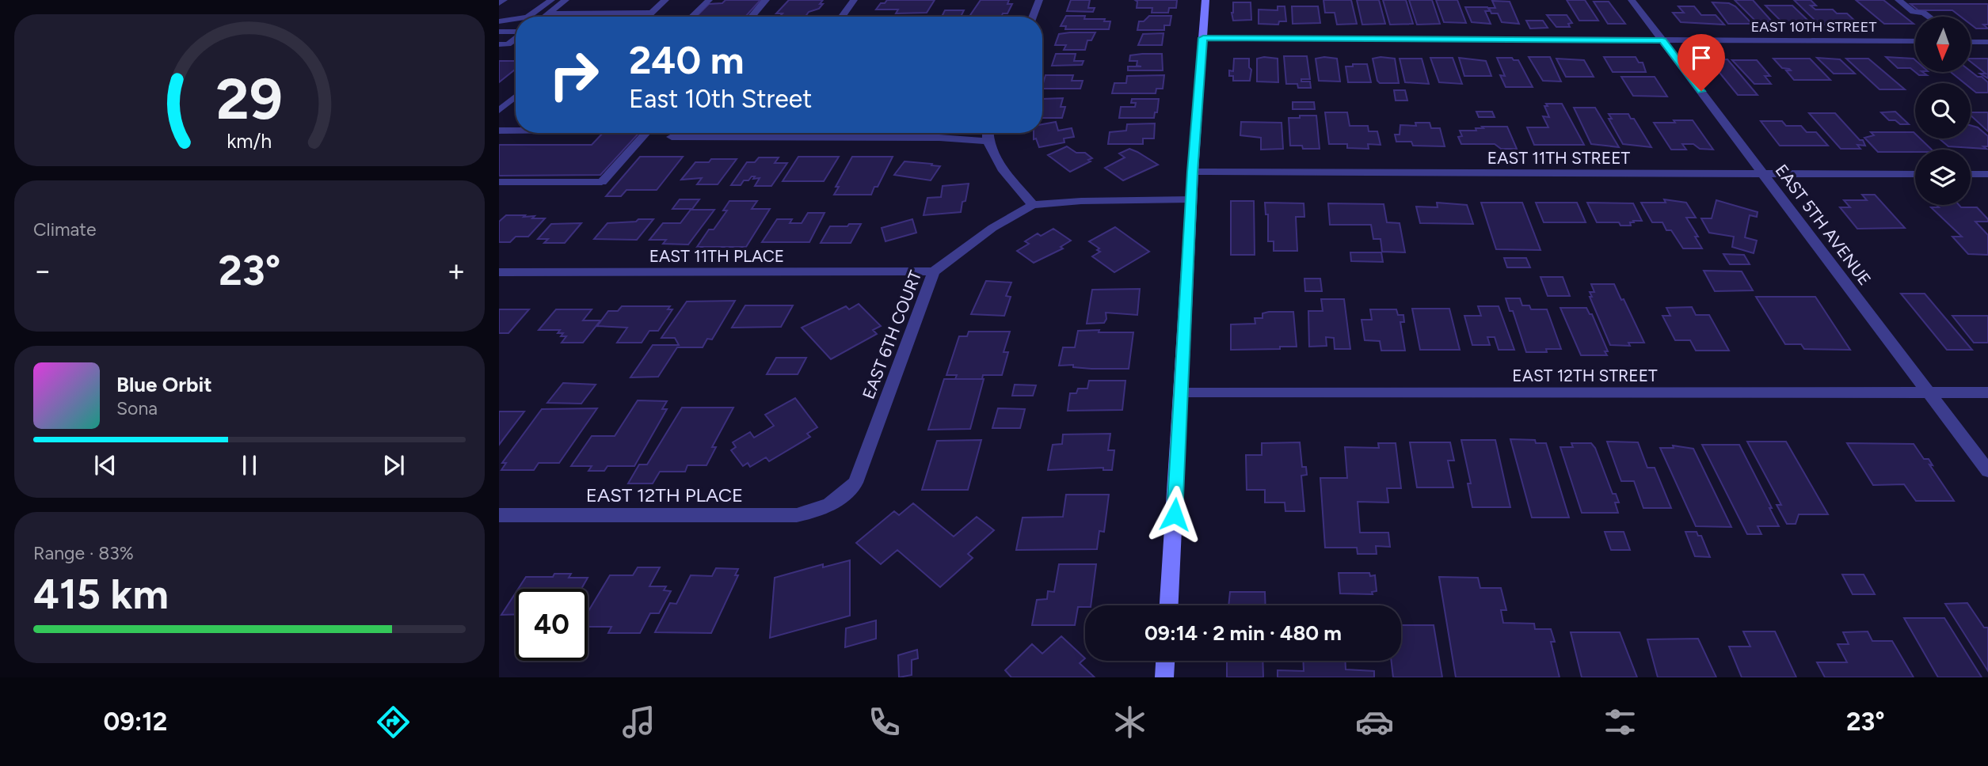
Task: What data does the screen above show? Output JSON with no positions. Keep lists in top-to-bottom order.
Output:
{
  "streets": {
    "street": [
      "EAST 10TH STREET",
      "EAST 11TH STREET",
      "EAST 5TH AVENUE",
      "EAST 11TH PLACE",
      "EAST 6TH COURT",
      "EAST 12TH STREET",
      "EAST 12TH PLACE"
    ]
  },
  "crossings": [
    ["EAST 10TH STREET", "EAST 5TH AVENUE"],
    ["EAST 11TH STREET", "EAST 5TH AVENUE"],
    ["EAST 5TH AVENUE", "EAST 12TH STREET"],
    ["EAST 11TH PLACE", "EAST 6TH COURT"],
    ["EAST 6TH COURT", "EAST 12TH PLACE"]
  ],
  "north": "bottom",
  "page": {
    "turn": ["240 m", "East 10th Street"],
    "tile": [
      "Climate",
      ["Range · 83%", "415 km"]
    ],
    "heat": ["−", "23°", "+"],
    "song": ["Blue Orbit", "Sona"],
    "limit": "40",
    "trip": "09:14 · 2 min · 480 m",
    "tabs": ["09:12", "23°"],
    "gauge": ["29", "km/h"]
  }
}
